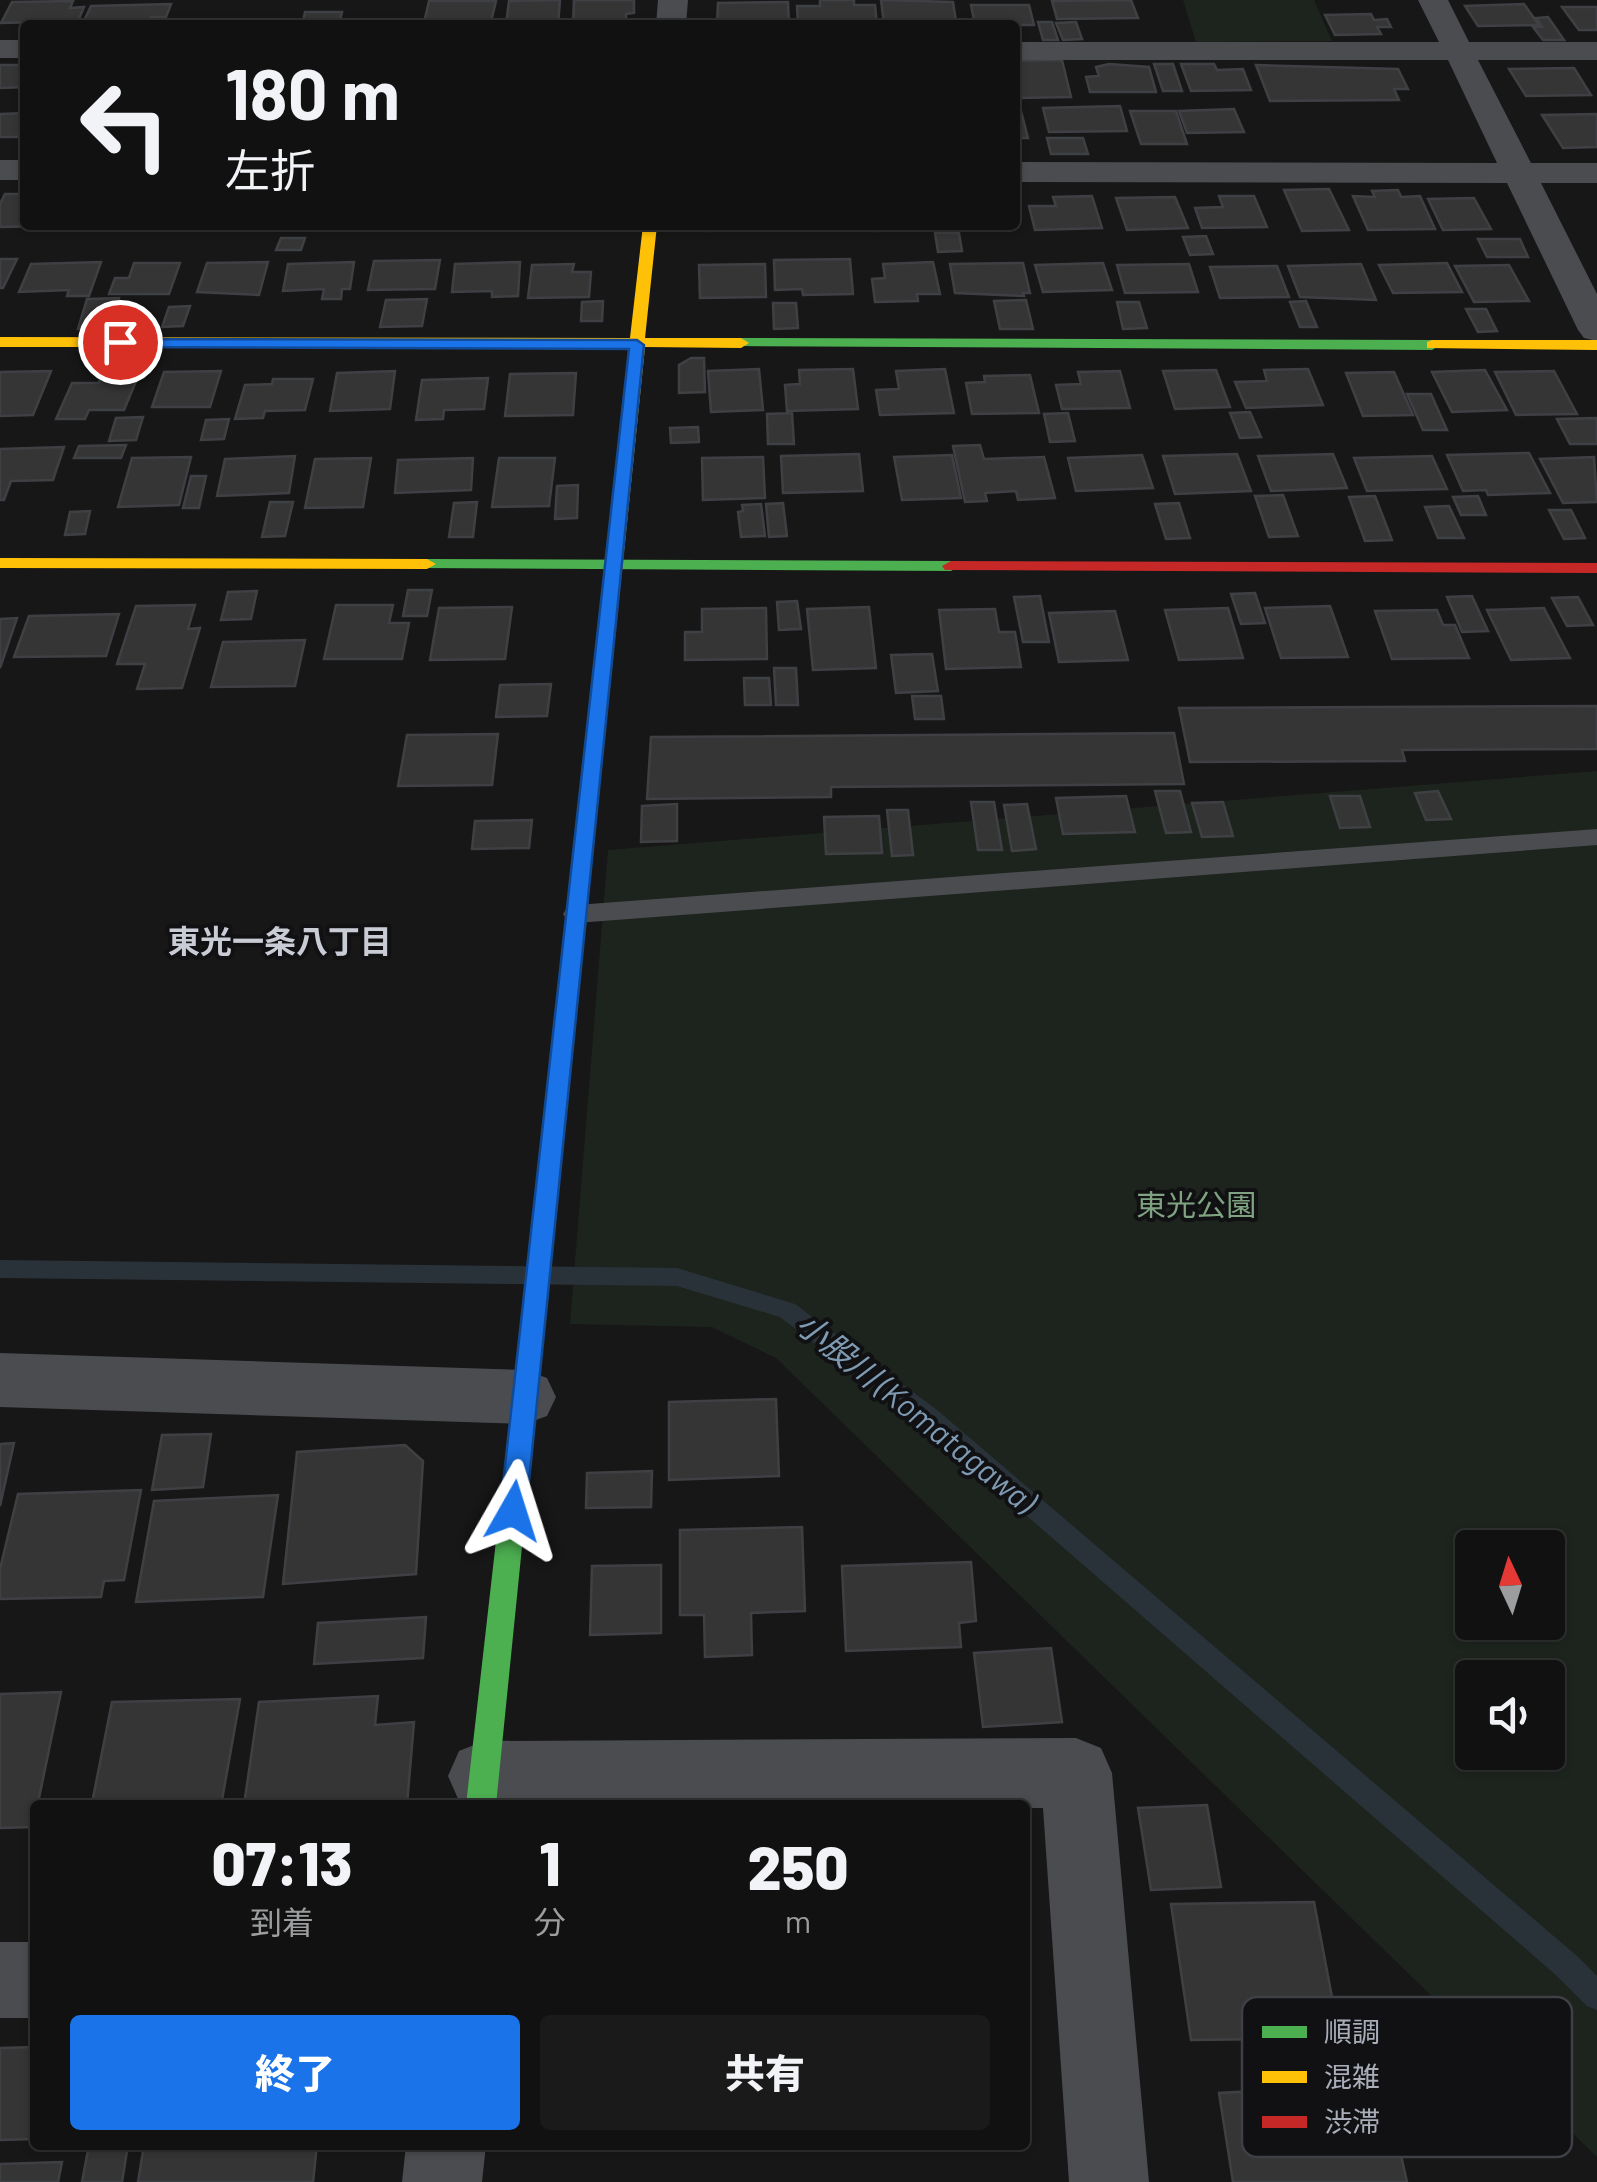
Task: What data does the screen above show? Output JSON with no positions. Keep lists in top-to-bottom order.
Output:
{
  "districts": ["東光一条八丁目"],
  "water": ["小股川 (Komatagawa)"],
  "parks": ["東光公園"],
  "legend": ["順調", "混雑", "渋滞"],
  "north": "top",
  "page": {
    "turn": ["180 m", "左折"],
    "eta": [
      "07:13",
      "到着",
      "1",
      "分",
      "250",
      "m"
    ],
    "buttons": ["終了", "共有"]
  }
}
